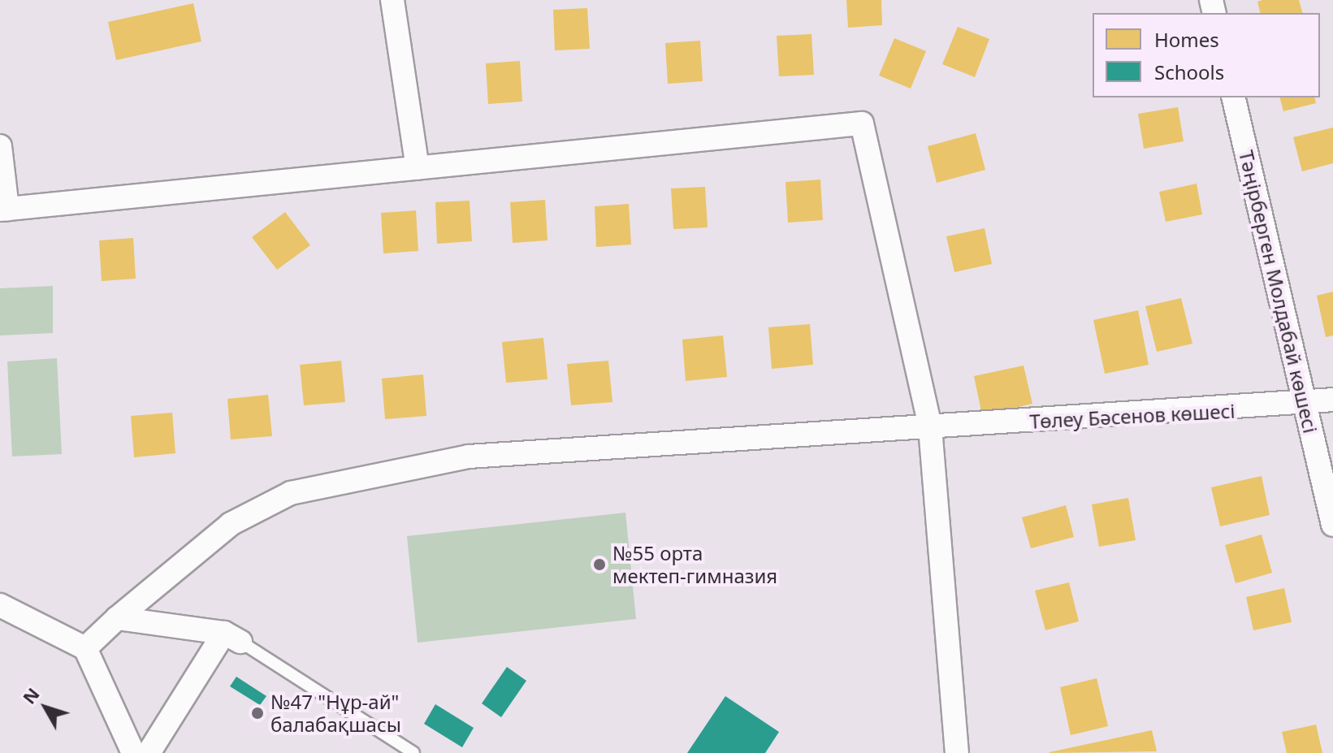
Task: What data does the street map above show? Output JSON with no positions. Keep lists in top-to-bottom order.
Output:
{
  "streets": {
    "street": ["Тәңірберген Молдабай көшесі", "Төлеу Бәсенов көшесі"]
  },
  "crossings": [
    ["Тәңірберген Молдабай көшесі", "Төлеу Бәсенов көшесі"]
  ],
  "places": ["№55 орта мектеп-гимназия", "№47 \"Нұр-ай\" балабақшасы"],
  "legend": ["Homes", "Schools"],
  "north": "top left"
}
